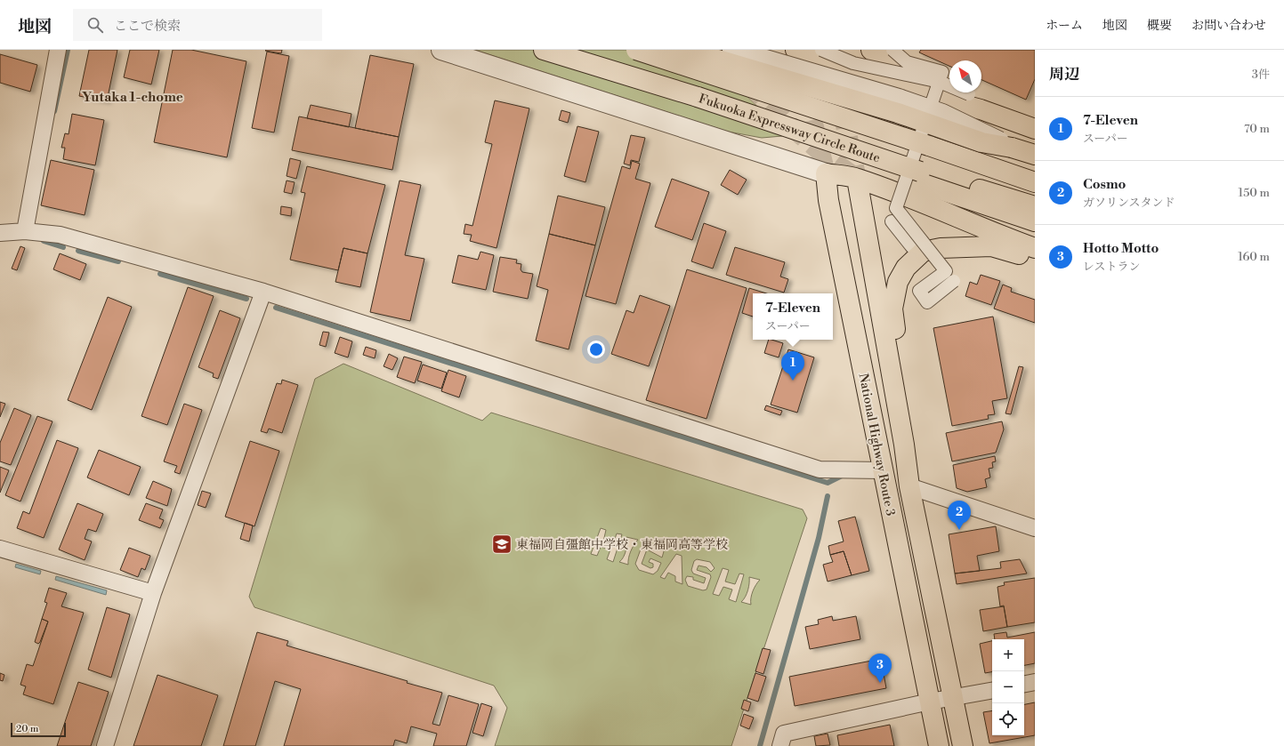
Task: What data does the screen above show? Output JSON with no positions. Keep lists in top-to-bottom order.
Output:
{
  "streets": {
    "highway": ["Fukuoka Expressway Circle Route", "National Highway Route 3"]
  },
  "districts": ["Yutaka 1-chome"],
  "places": {
    "school or university": ["東福岡自彊館中学校・東福岡高等学校"]
  },
  "scale_bar": "20 m",
  "north": "top left",
  "page": {
    "header": "地図",
    "search": "ここで検索",
    "nav": [
      "ホーム",
      "地図",
      "概要",
      "お問い合わせ"
    ],
    "heading": ["周辺", "3件"],
    "list": [
      {
        "mark": "1",
        "name": "7-Eleven",
        "note": "スーパー",
        "value": "70 m"
      },
      {
        "mark": "2",
        "name": "Cosmo",
        "note": "ガソリンスタンド",
        "value": "150 m"
      },
      {
        "mark": "3",
        "name": "Hotto Motto",
        "note": "レストラン",
        "value": "160 m"
      }
    ],
    "popup": ["7-Eleven", "スーパー"],
    "pins": ["1", "2", "3"],
    "map_buttons": ["+", "−"],
    "scale": "20 m"
  }
}
